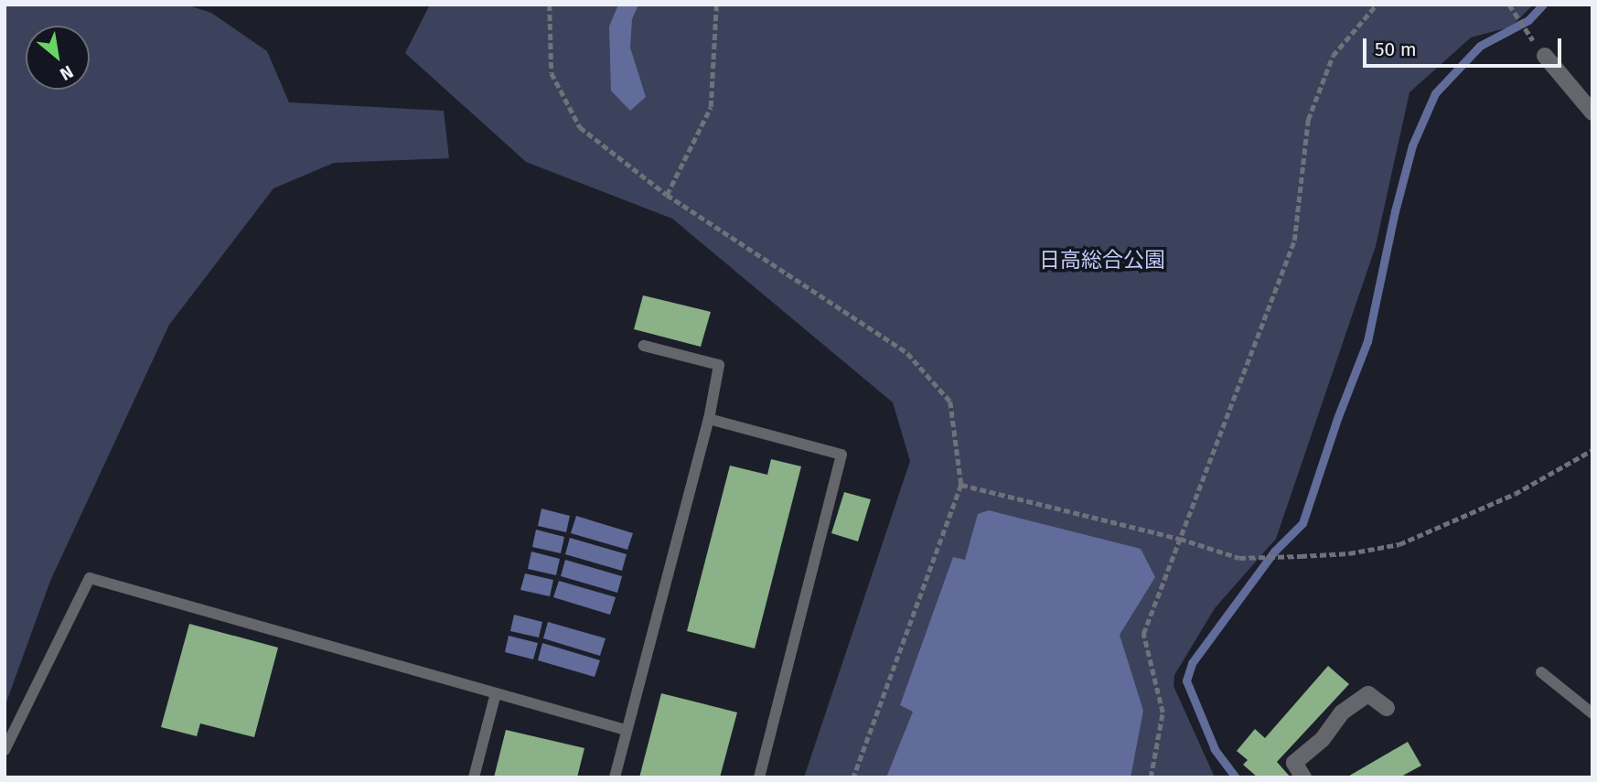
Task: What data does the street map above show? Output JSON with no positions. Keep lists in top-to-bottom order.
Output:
{
  "parks": ["日高総合公園"],
  "scale_bar": "50 m",
  "north": "bottom right"
}
